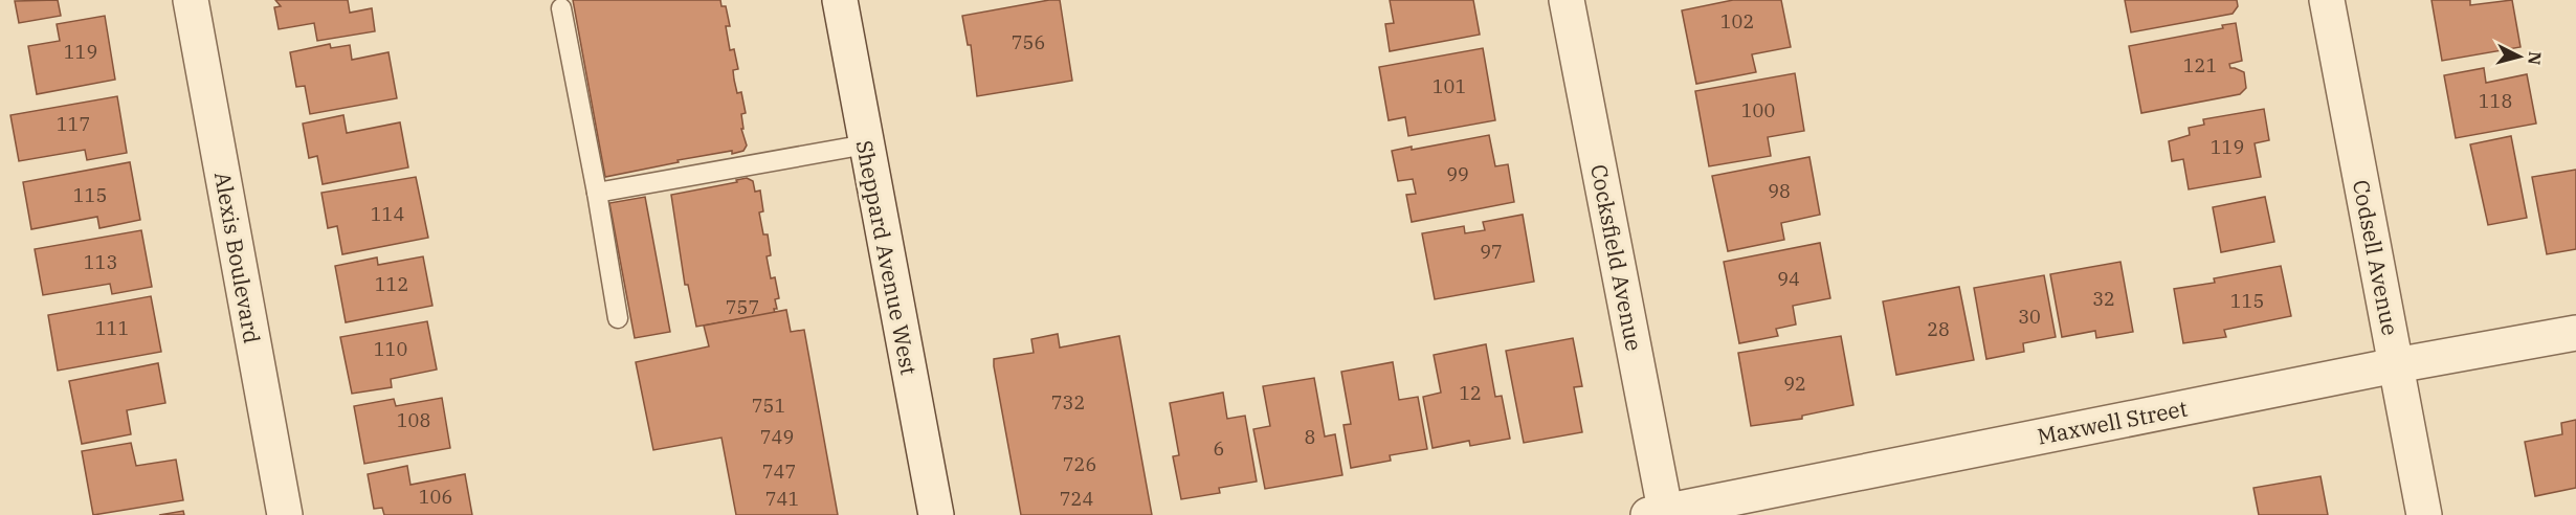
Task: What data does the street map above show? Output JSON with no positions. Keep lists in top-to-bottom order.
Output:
{
  "streets": {
    "street": [
      "Alexis Boulevard",
      "Sheppard Avenue West",
      "Cocksfield Avenue",
      "Codsell Avenue",
      "Maxwell Street"
    ]
  },
  "crossings": [
    ["Cocksfield Avenue", "Maxwell Street"],
    ["Codsell Avenue", "Maxwell Street"]
  ],
  "house_numbers": [
    "102",
    "756",
    "119",
    "121",
    "101",
    "118",
    "100",
    "117",
    "119",
    "99",
    "98",
    "115",
    "114",
    "97",
    "113",
    "94",
    "112",
    "32",
    "115",
    "757",
    "30",
    "111",
    "28",
    "110",
    "92",
    "12",
    "732",
    "751",
    "108",
    "749",
    "8",
    "6",
    "726",
    "747",
    "106",
    "741",
    "724"
  ],
  "north": "right"
}
